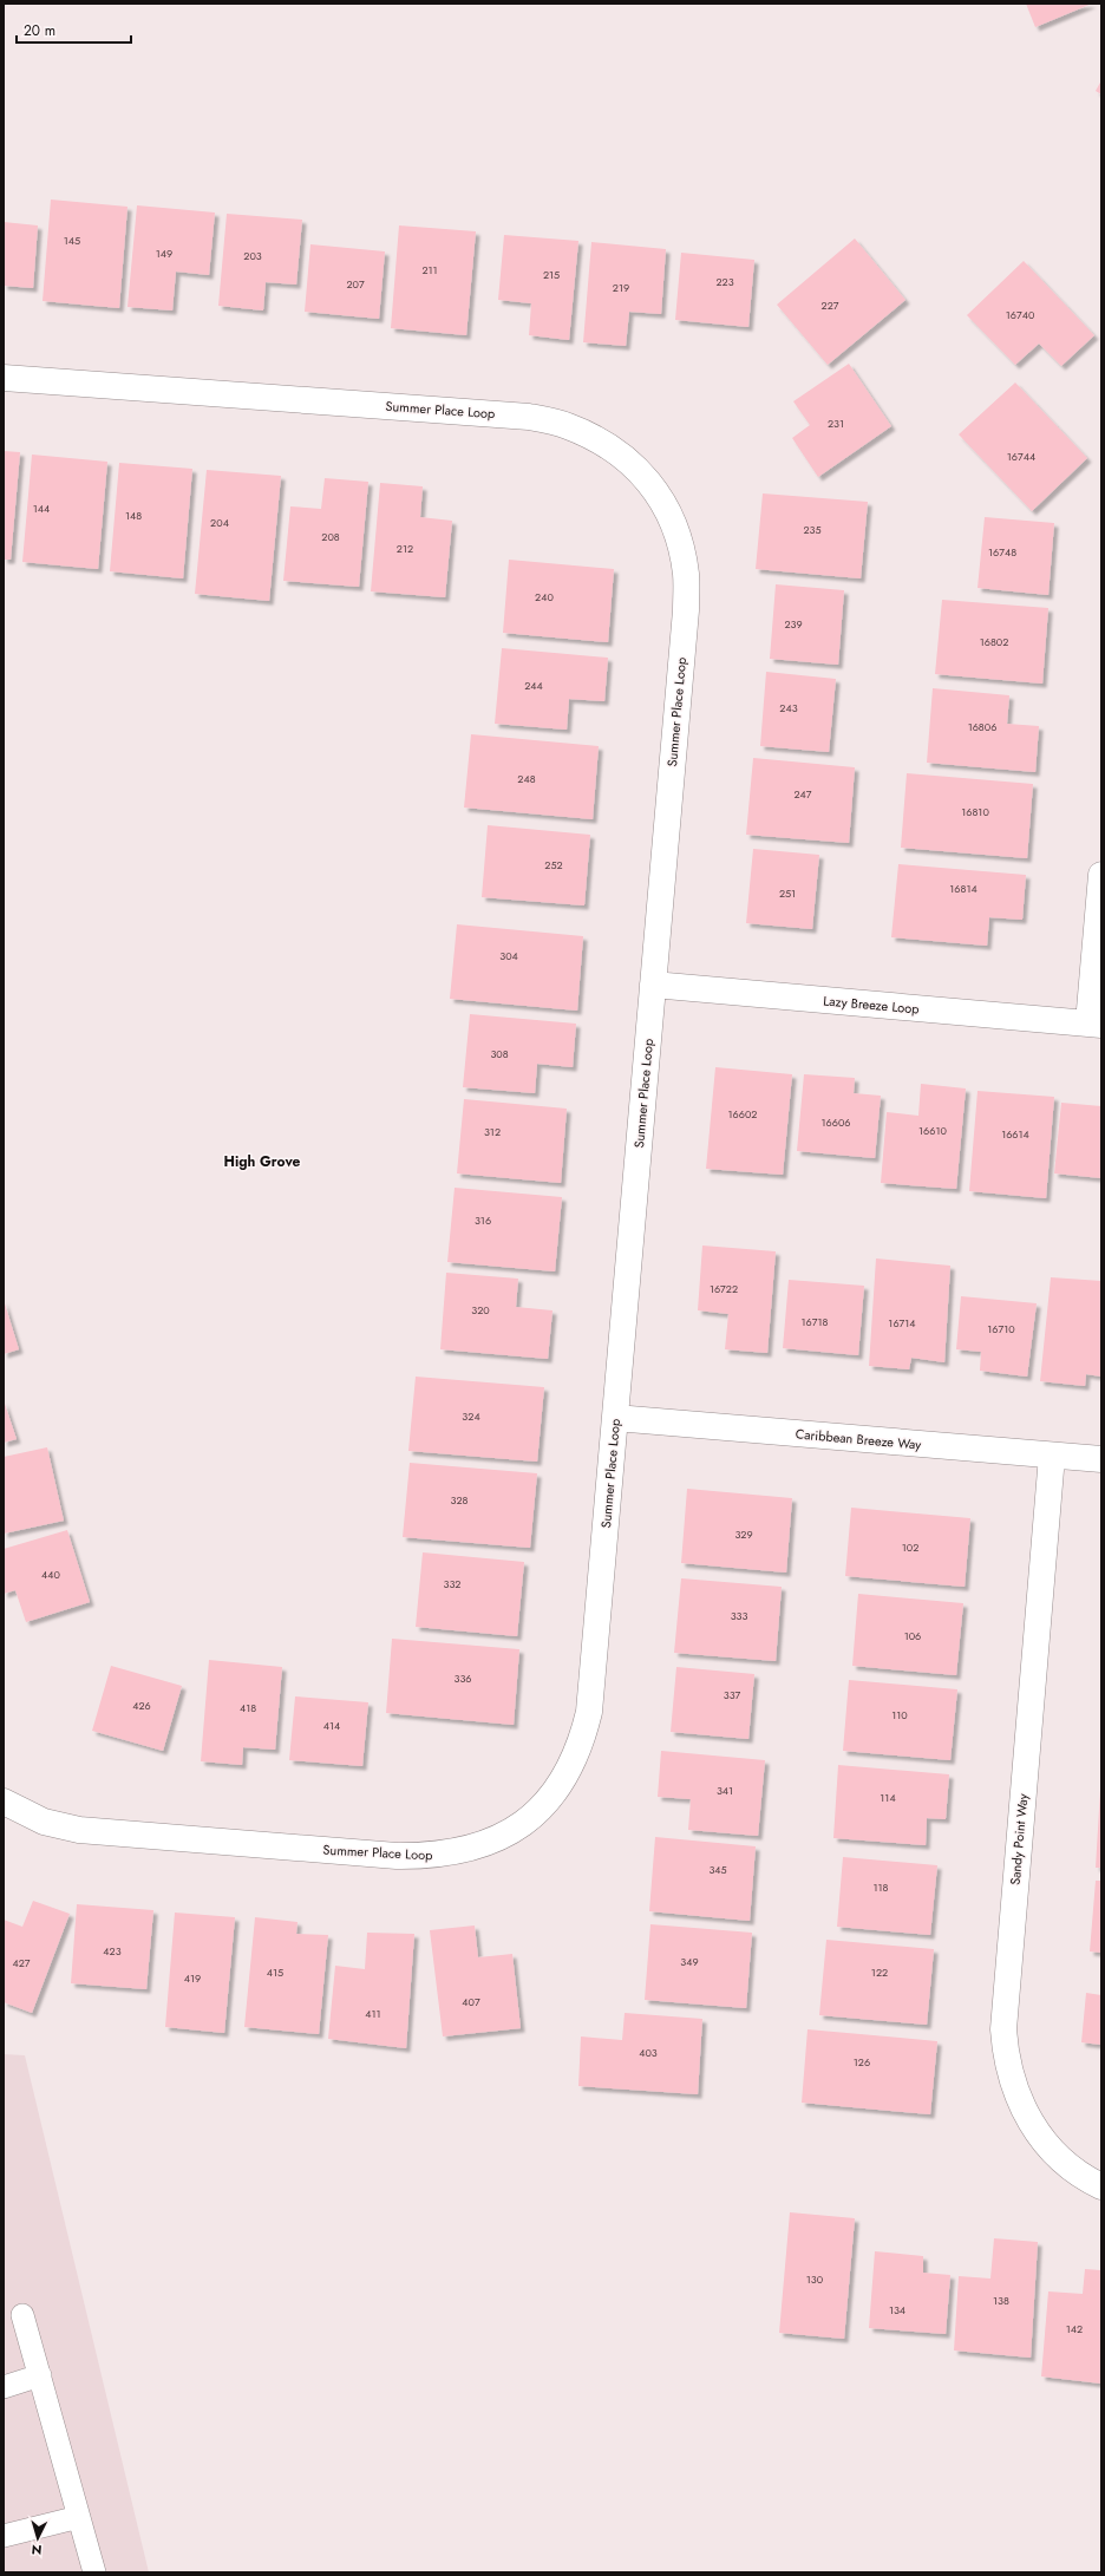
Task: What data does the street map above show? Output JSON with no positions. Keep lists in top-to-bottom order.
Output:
{
  "streets": {
    "street": [
      "Summer Place Loop",
      "Lazy Breeze Loop",
      "Caribbean Breeze Way",
      "Sandy Point Way"
    ]
  },
  "crossings": [
    ["Summer Place Loop", "Lazy Breeze Loop"],
    ["Summer Place Loop", "Caribbean Breeze Way"],
    ["Caribbean Breeze Way", "Sandy Point Way"]
  ],
  "districts": ["High Grove"],
  "house_numbers": [
    "145",
    "149",
    "203",
    "211",
    "215",
    "223",
    "207",
    "219",
    "227",
    "16740",
    "231",
    "16744",
    "144",
    "148",
    "204",
    "235",
    "208",
    "212",
    "16748",
    "240",
    "239",
    "16802",
    "244",
    "243",
    "16806",
    "248",
    "247",
    "16810",
    "252",
    "16814",
    "251",
    "304",
    "308",
    "16602",
    "16606",
    "16610",
    "312",
    "16614",
    "316",
    "16722",
    "320",
    "16718",
    "16714",
    "16710",
    "324",
    "328",
    "329",
    "102",
    "440",
    "332",
    "333",
    "106",
    "336",
    "337",
    "426",
    "418",
    "110",
    "414",
    "341",
    "114",
    "345",
    "118",
    "423",
    "349",
    "427",
    "415",
    "122",
    "419",
    "407",
    "411",
    "403",
    "126",
    "130",
    "138",
    "134",
    "142"
  ],
  "scale_bar": "20 m",
  "north": "bottom"
}
